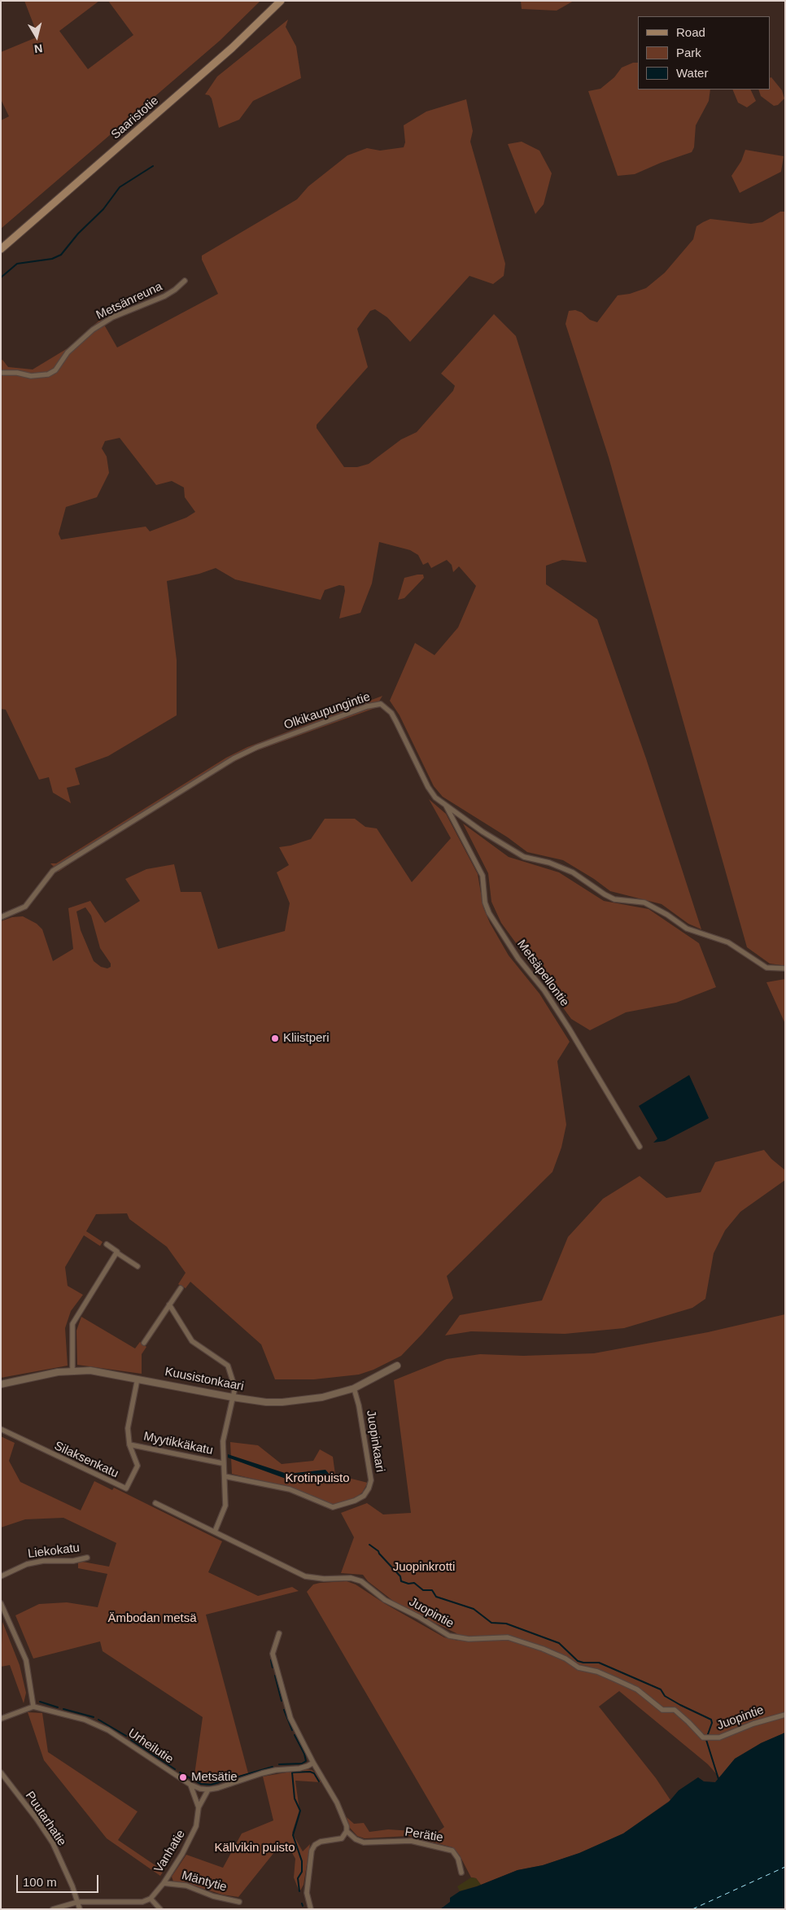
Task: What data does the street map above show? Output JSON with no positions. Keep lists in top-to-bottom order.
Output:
{
  "streets": {
    "main road": ["Saaristotie"],
    "street": [
      "Metsänreuna",
      "Olkikaupungintie",
      "Metsäpellontie",
      "Kuusistonkaari",
      "Juopinkaari",
      "Myytikkäkatu",
      "Silaksenkatu",
      "Liekokatu",
      "Juopintie",
      "Urheilutie",
      "Puutarhatie",
      "Perätie",
      "Vanhatie",
      "Mäntytie"
    ]
  },
  "crossings": [
    ["Olkikaupungintie", "Metsäpellontie"],
    ["Kuusistonkaari", "Juopinkaari"],
    ["Kuusistonkaari", "Silaksenkatu"],
    ["Myytikkäkatu", "Silaksenkatu"],
    ["Vanhatie", "Mäntytie"]
  ],
  "parks": [
    "Krotinpuisto",
    "Juopinkrotti",
    "Ämbodan metsä",
    "Källvikin puisto"
  ],
  "places": ["Kliistperi", "Metsätie"],
  "legend": ["Road", "Park", "Water"],
  "scale_bar": "100 m",
  "north": "bottom"
}
